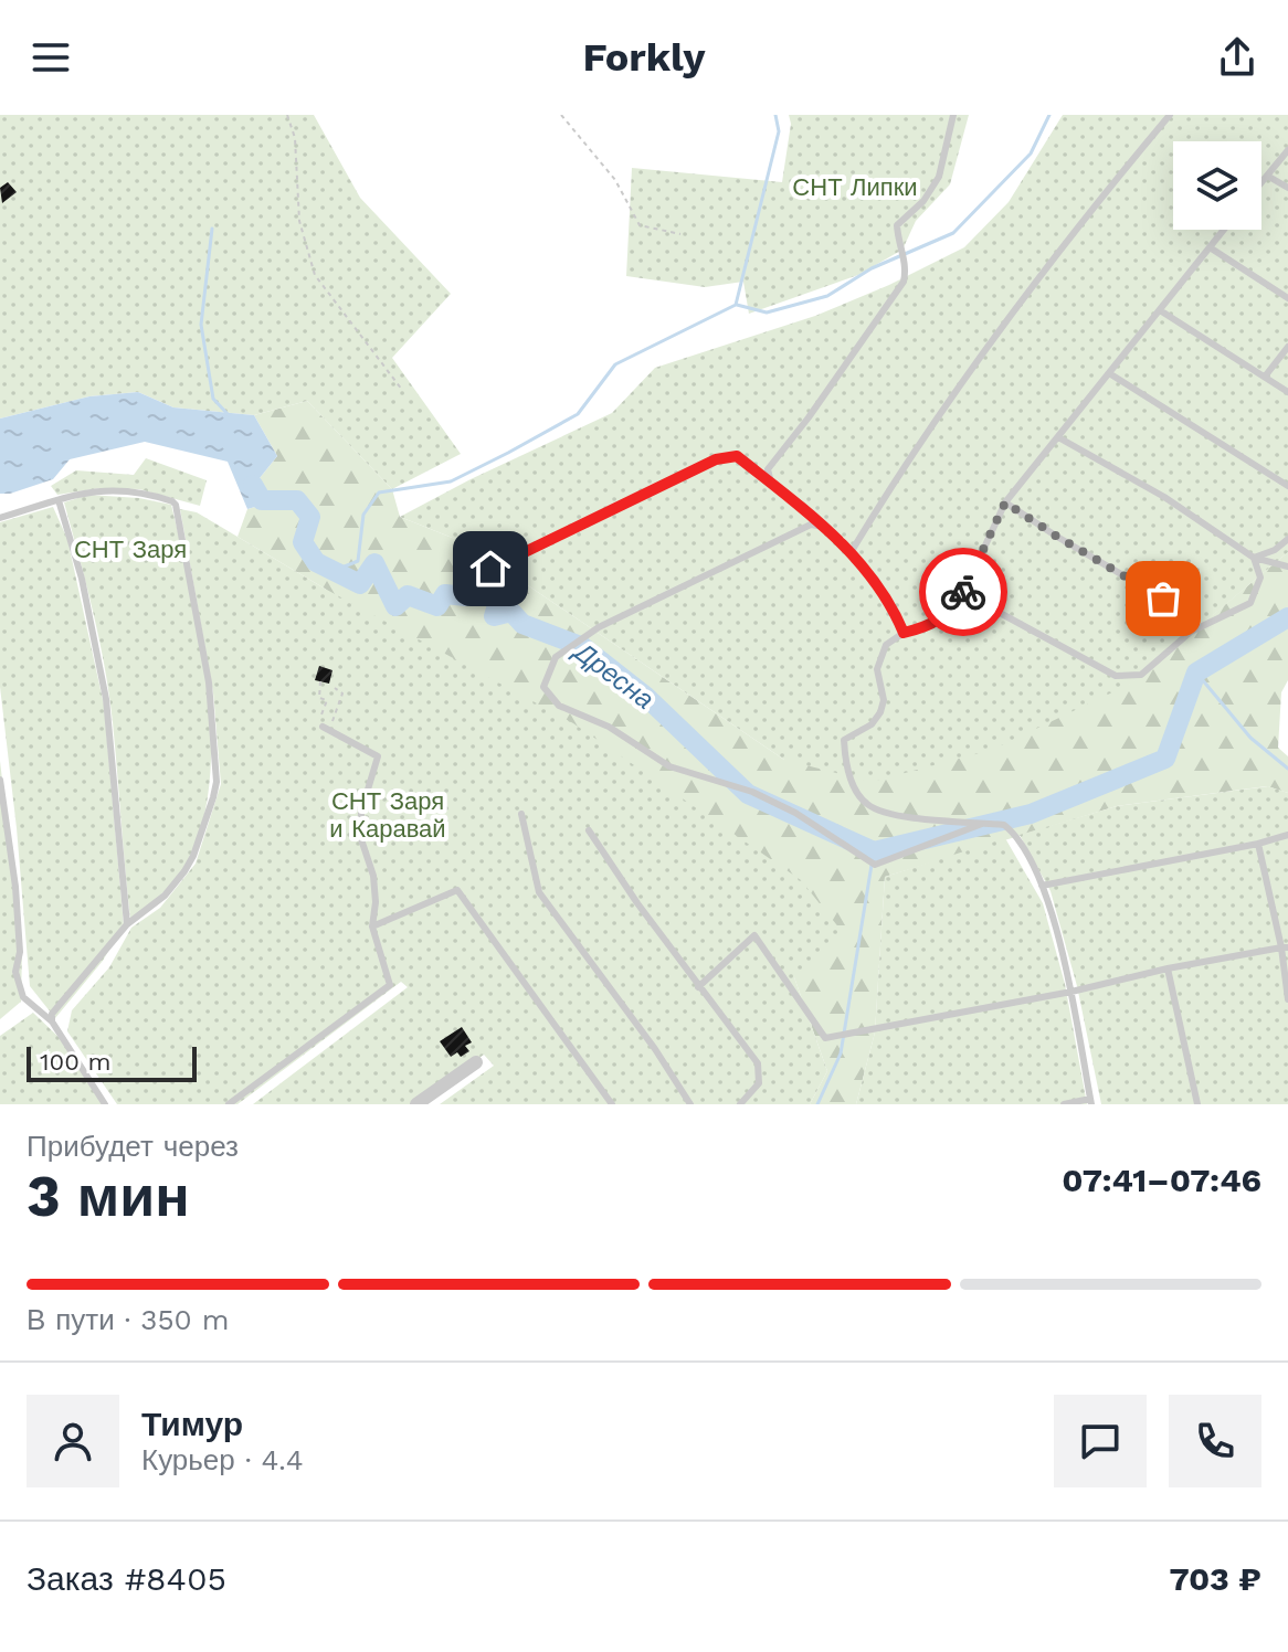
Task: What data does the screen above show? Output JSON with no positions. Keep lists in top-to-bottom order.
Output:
{
  "water": ["Дресна"],
  "parks": ["СНТ Липки", "СНТ Заря", "СНТ Заря и Каравай"],
  "scale_bar": "100 m",
  "page": {
    "header": "Forkly",
    "scale": "100 m",
    "heading": ["3 мин", "Прибудет через", "07:41–07:46"],
    "panel": [
      "Тимур",
      "Курьер · 4.4",
      "Заказ #8405",
      "703 ₽"
    ],
    "bar": "В пути · 350 m"
  }
}
